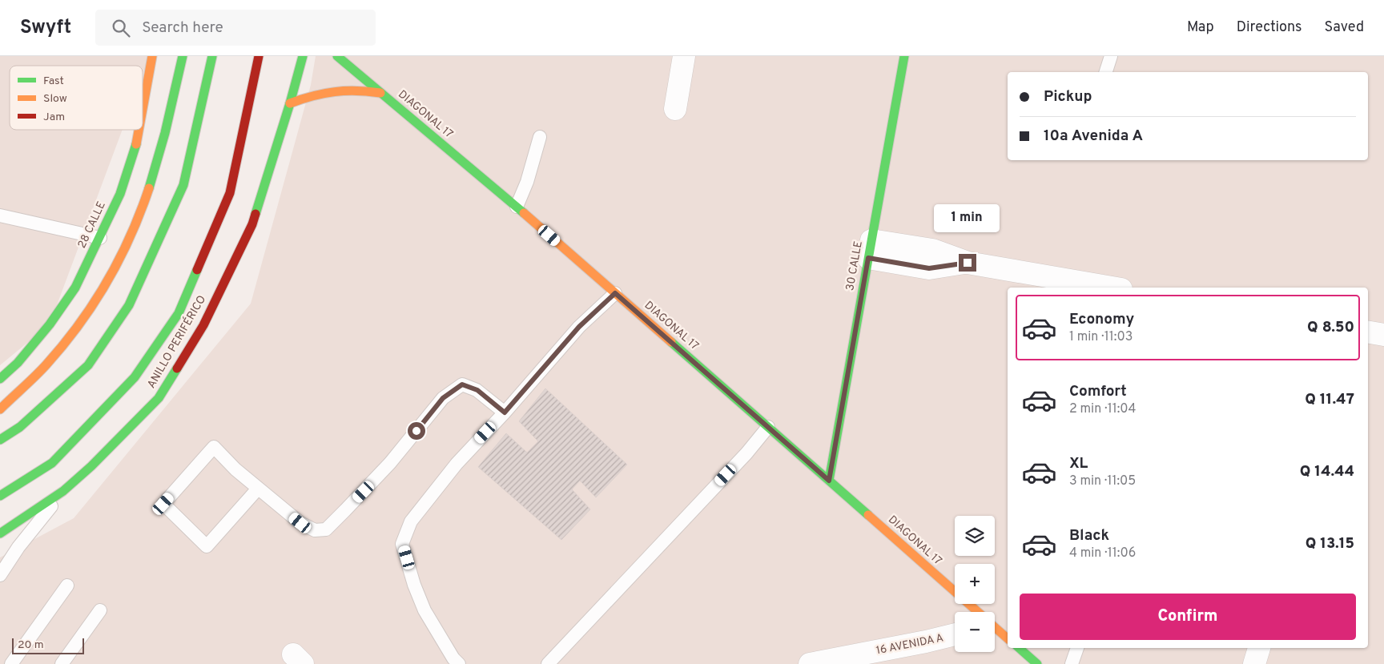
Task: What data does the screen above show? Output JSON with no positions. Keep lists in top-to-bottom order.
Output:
{
  "streets": {
    "main road": [
      "DIAGONAL 17",
      "28 CALLE",
      "30 CALLE",
      "ANILLO PERIFÉRICO"
    ],
    "street": ["16 AVENIDA A"]
  },
  "crossings": [
    ["DIAGONAL 17", "30 CALLE"]
  ],
  "legend": ["Fast", "Slow", "Jam"],
  "scale_bar": "20 m",
  "page": {
    "header": "Swyft",
    "search": "Search here",
    "nav": ["Map", "Directions", "Saved"],
    "banner": ["Pickup", "10a Avenida A"],
    "bubble": "1 min",
    "list": [
      {
        "name": "Economy",
        "note": "1 min · 11:03",
        "value": "Q 8.50"
      },
      {
        "name": "Comfort",
        "note": "2 min · 11:04",
        "value": "Q 11.47"
      },
      {
        "name": "XL",
        "note": "3 min · 11:05",
        "value": "Q 14.44"
      },
      {
        "name": "Black",
        "note": "4 min · 11:06",
        "value": "Q 13.15"
      }
    ],
    "map_buttons": ["+", "−"],
    "buttons": "Confirm",
    "scale": "20 m"
  }
}
